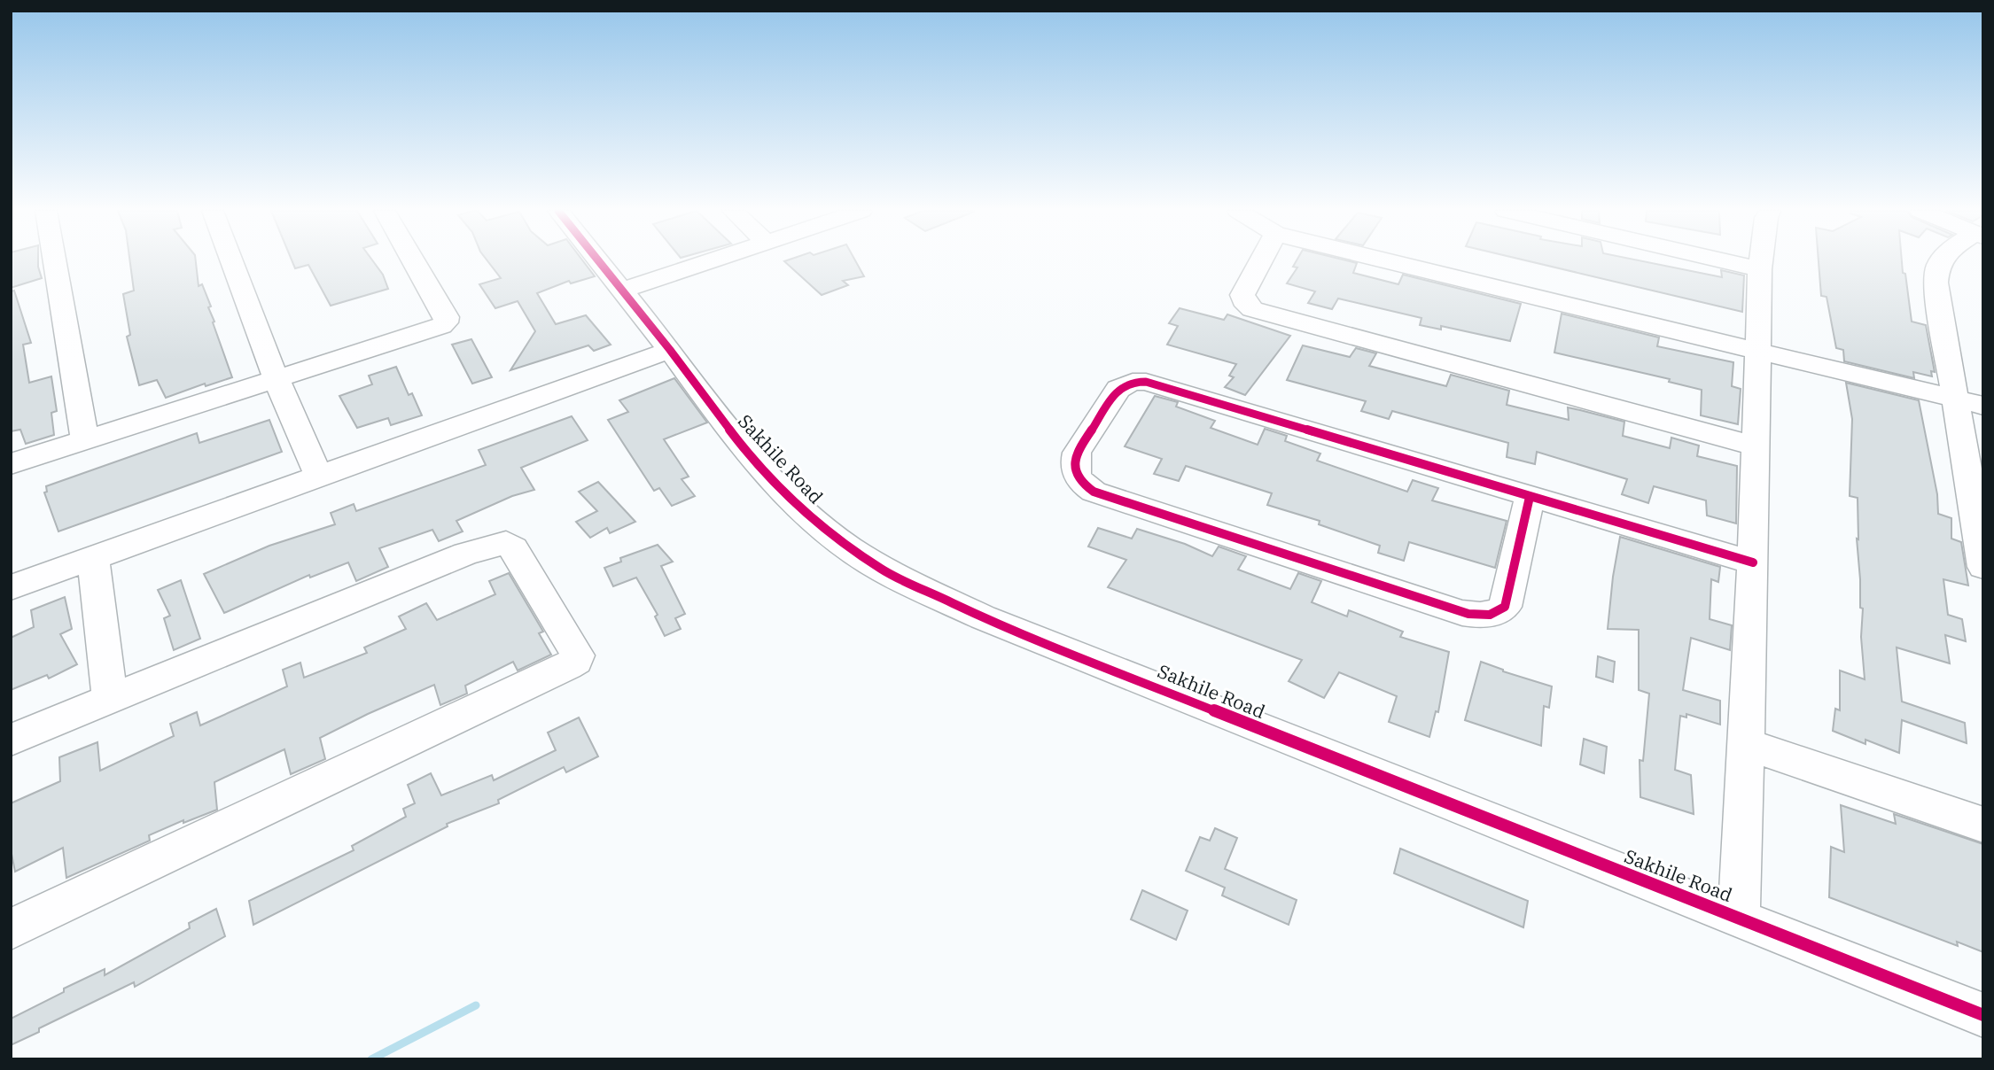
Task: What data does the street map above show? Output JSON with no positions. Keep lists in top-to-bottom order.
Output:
{
  "streets": {
    "street": ["Sakhile Road"]
  }
}
